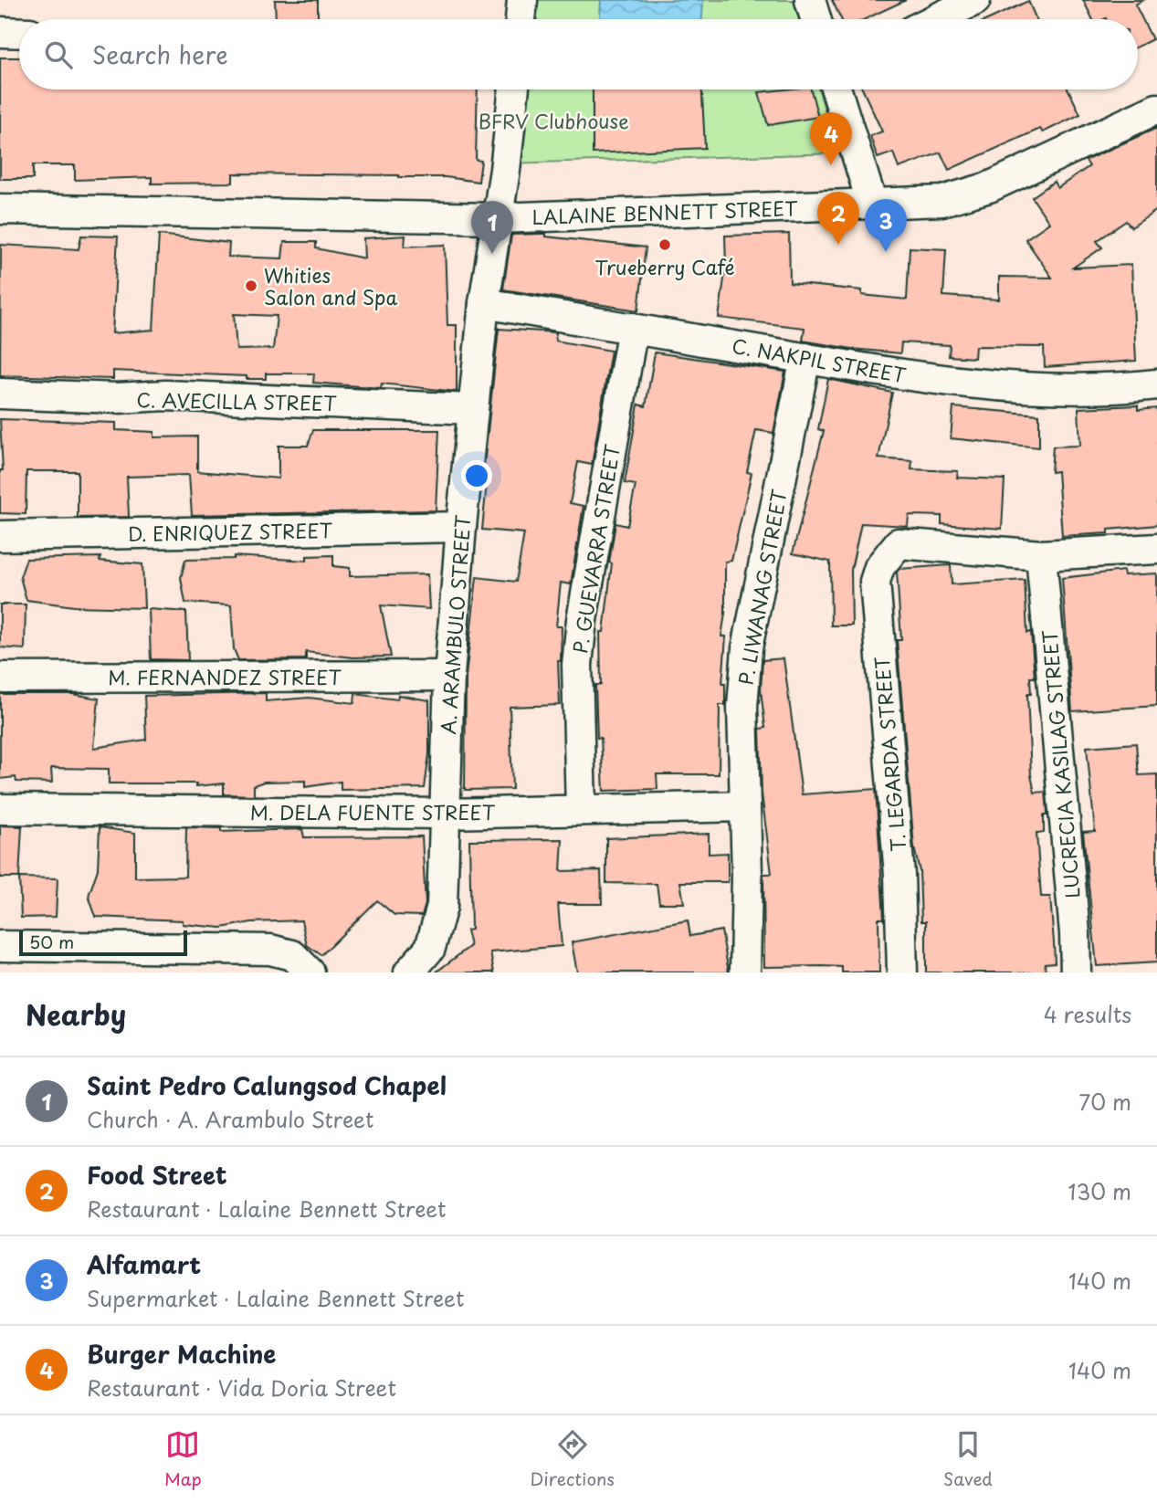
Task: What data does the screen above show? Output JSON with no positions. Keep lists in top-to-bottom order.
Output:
{
  "streets": {
    "street": [
      "LALAINE BENNETT STREET",
      "C. NAKPIL STREET",
      "C. AVECILLA STREET",
      "D. ENRIQUEZ STREET",
      "P. GUEVARRA STREET",
      "P. LIWANAG STREET",
      "A. ARAMBULO STREET",
      "M. FERNANDEZ STREET",
      "T. LEGARDA STREET",
      "LUCRECIA KASILAG STREET",
      "M. DELA FUENTE STREET"
    ]
  },
  "crossings": [
    ["LALAINE BENNETT STREET", "A. ARAMBULO STREET"],
    ["C. NAKPIL STREET", "P. GUEVARRA STREET"],
    ["C. NAKPIL STREET", "P. LIWANAG STREET"],
    ["C. NAKPIL STREET", "A. ARAMBULO STREET"],
    ["C. AVECILLA STREET", "A. ARAMBULO STREET"],
    ["D. ENRIQUEZ STREET", "A. ARAMBULO STREET"],
    ["P. GUEVARRA STREET", "M. DELA FUENTE STREET"],
    ["P. LIWANAG STREET", "M. DELA FUENTE STREET"],
    ["A. ARAMBULO STREET", "M. FERNANDEZ STREET"],
    ["A. ARAMBULO STREET", "M. DELA FUENTE STREET"],
    ["T. LEGARDA STREET", "LUCRECIA KASILAG STREET"]
  ],
  "parks": ["BFRV Clubhouse"],
  "places": ["Trueberry Café", "Whities Salon and Spa"],
  "scale_bar": "50 m",
  "page": {
    "search": "Search here",
    "pins": [
      "4",
      "2",
      "3",
      "1"
    ],
    "scale": "50 m",
    "heading": ["Nearby", "4 results"],
    "list": [
      {
        "mark": "1",
        "name": "Saint Pedro Calungsod Chapel",
        "note": "Church · A. Arambulo Street",
        "value": "70 m"
      },
      {
        "mark": "2",
        "name": "Food Street",
        "note": "Restaurant · Lalaine Bennett Street",
        "value": "130 m"
      },
      {
        "mark": "3",
        "name": "Alfamart",
        "note": "Supermarket · Lalaine Bennett Street",
        "value": "140 m"
      },
      {
        "mark": "4",
        "name": "Burger Machine",
        "note": "Restaurant · Vida Doria Street",
        "value": "140 m"
      }
    ],
    "nav": ["Map", "Directions", "Saved"]
  }
}
